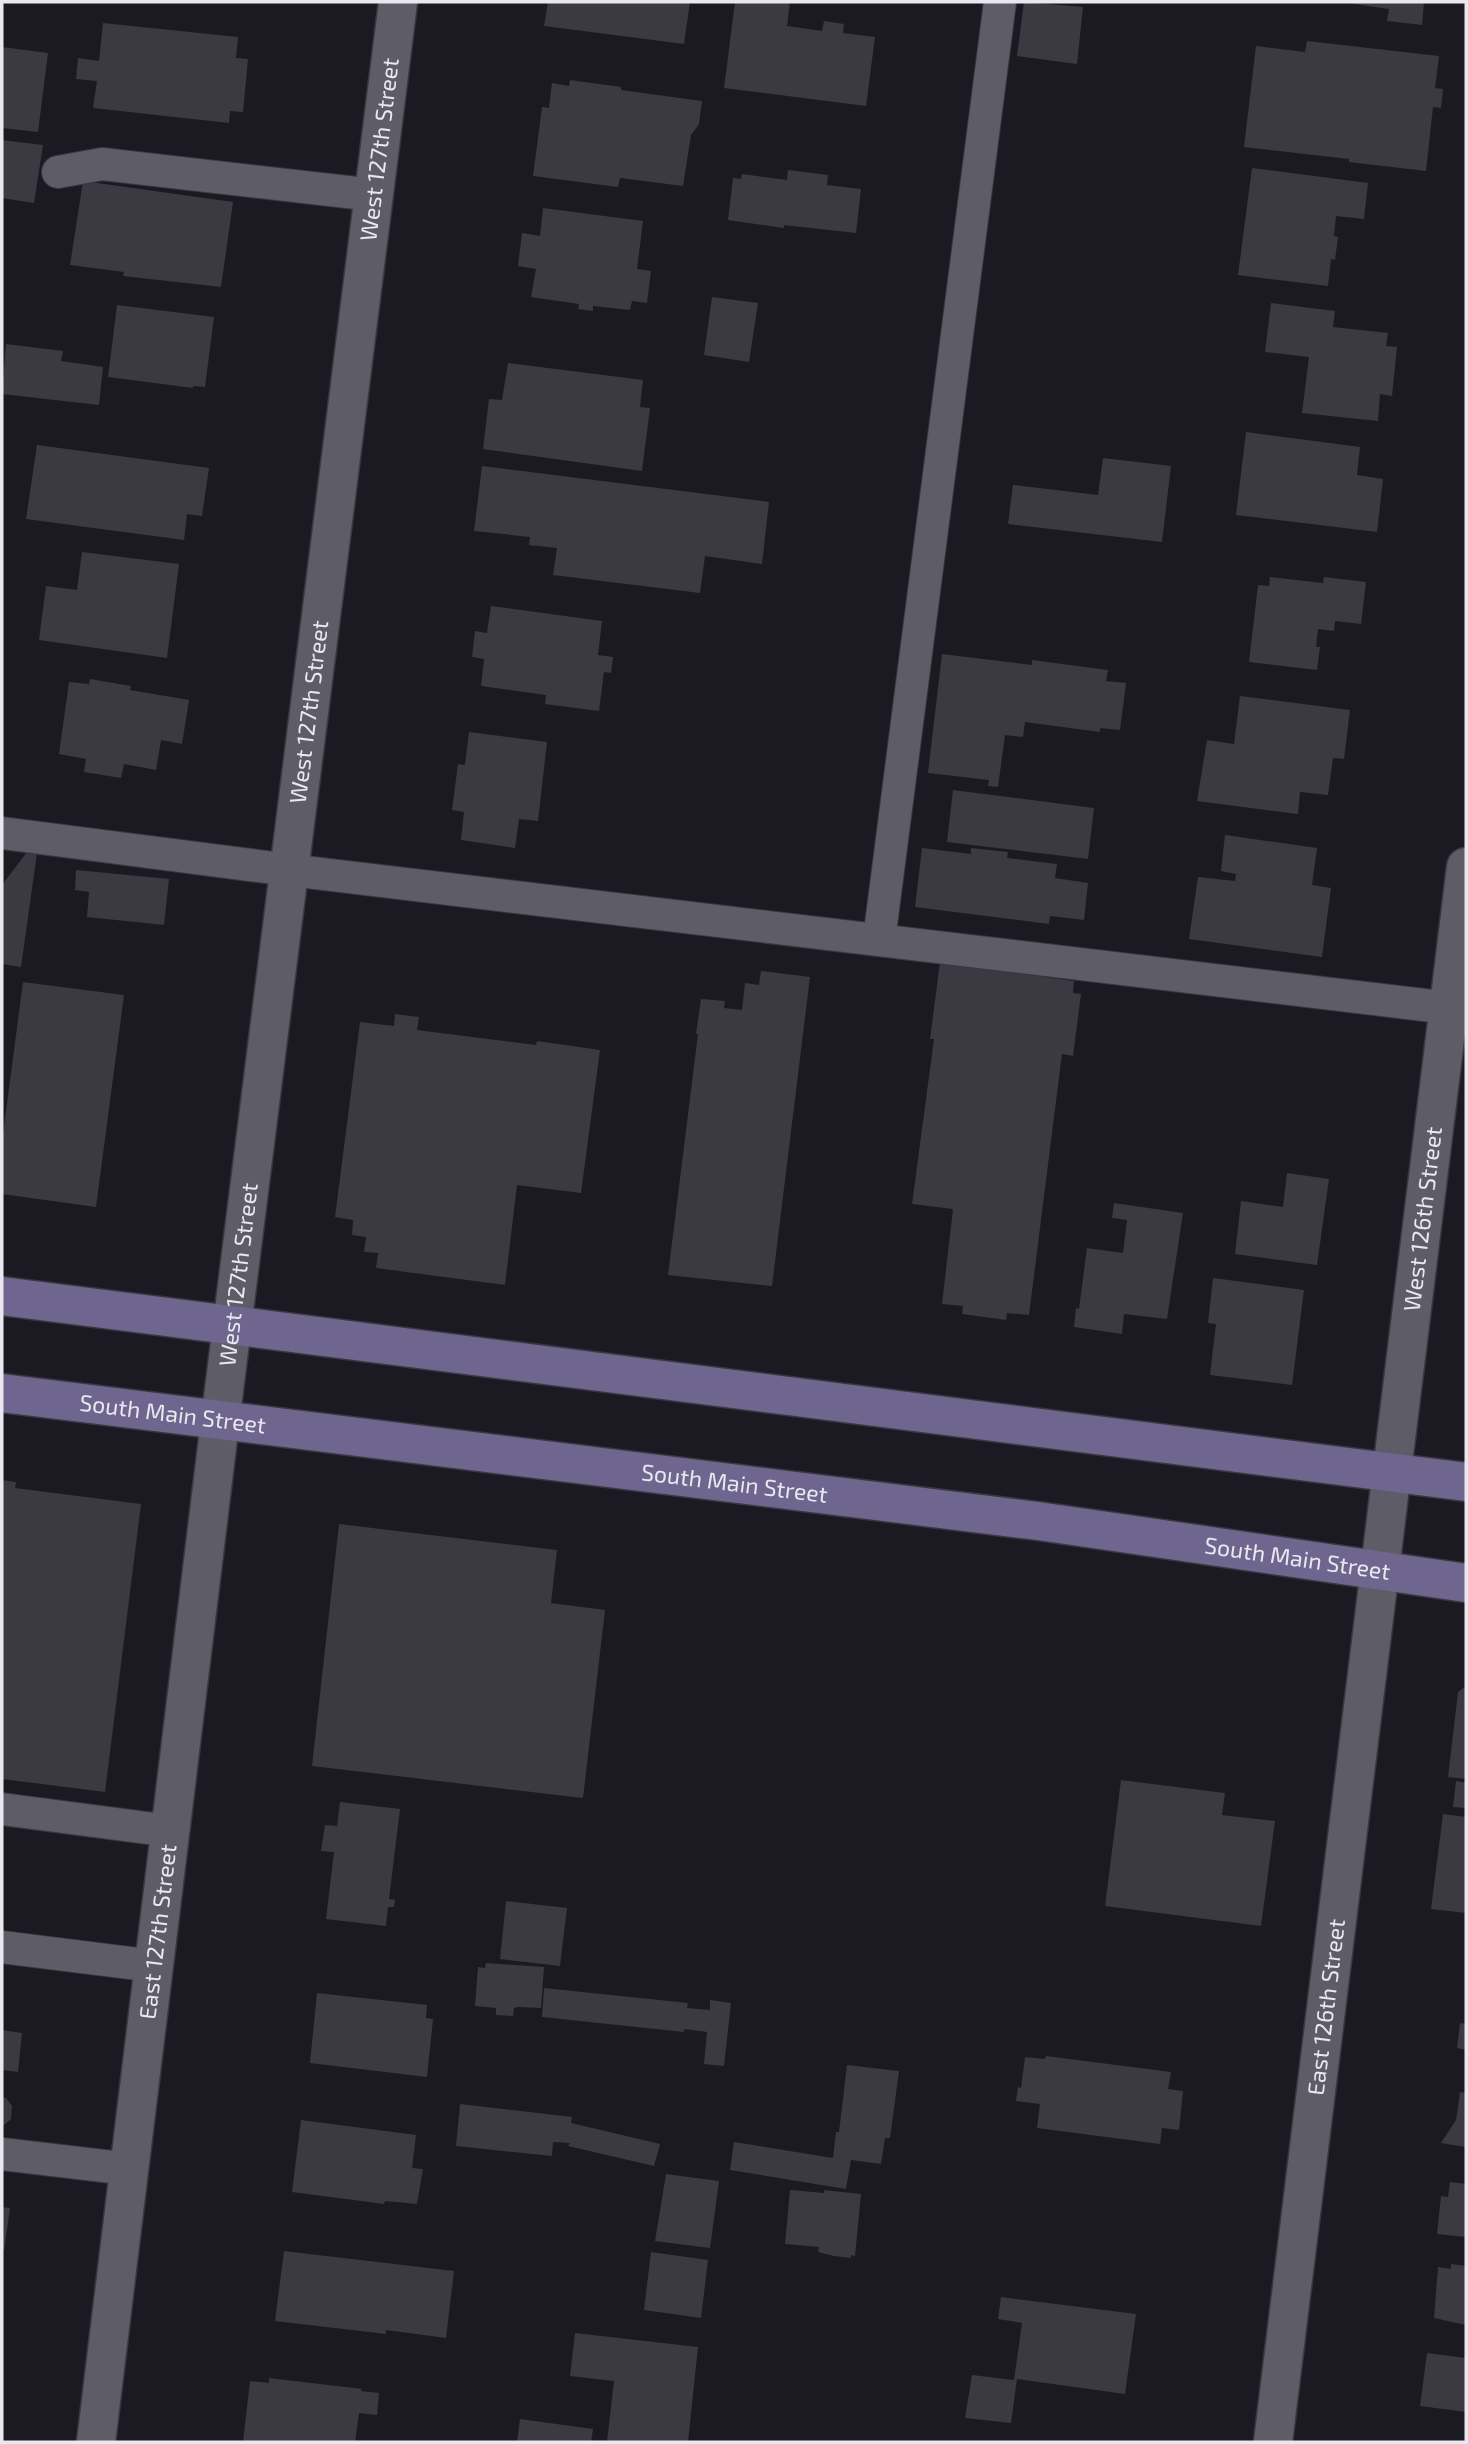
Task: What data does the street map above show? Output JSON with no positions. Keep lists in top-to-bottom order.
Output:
{
  "streets": {
    "main road": ["South Main Street"],
    "street": [
      "West 127th Street",
      "West 126th Street",
      "East 127th Street",
      "East 126th Street"
    ]
  },
  "crossings": [
    ["West 127th Street", "South Main Street"],
    ["West 127th Street", "East 127th Street"],
    ["West 126th Street", "South Main Street"],
    ["West 126th Street", "East 126th Street"],
    ["South Main Street", "East 127th Street"],
    ["South Main Street", "East 126th Street"]
  ]
}
